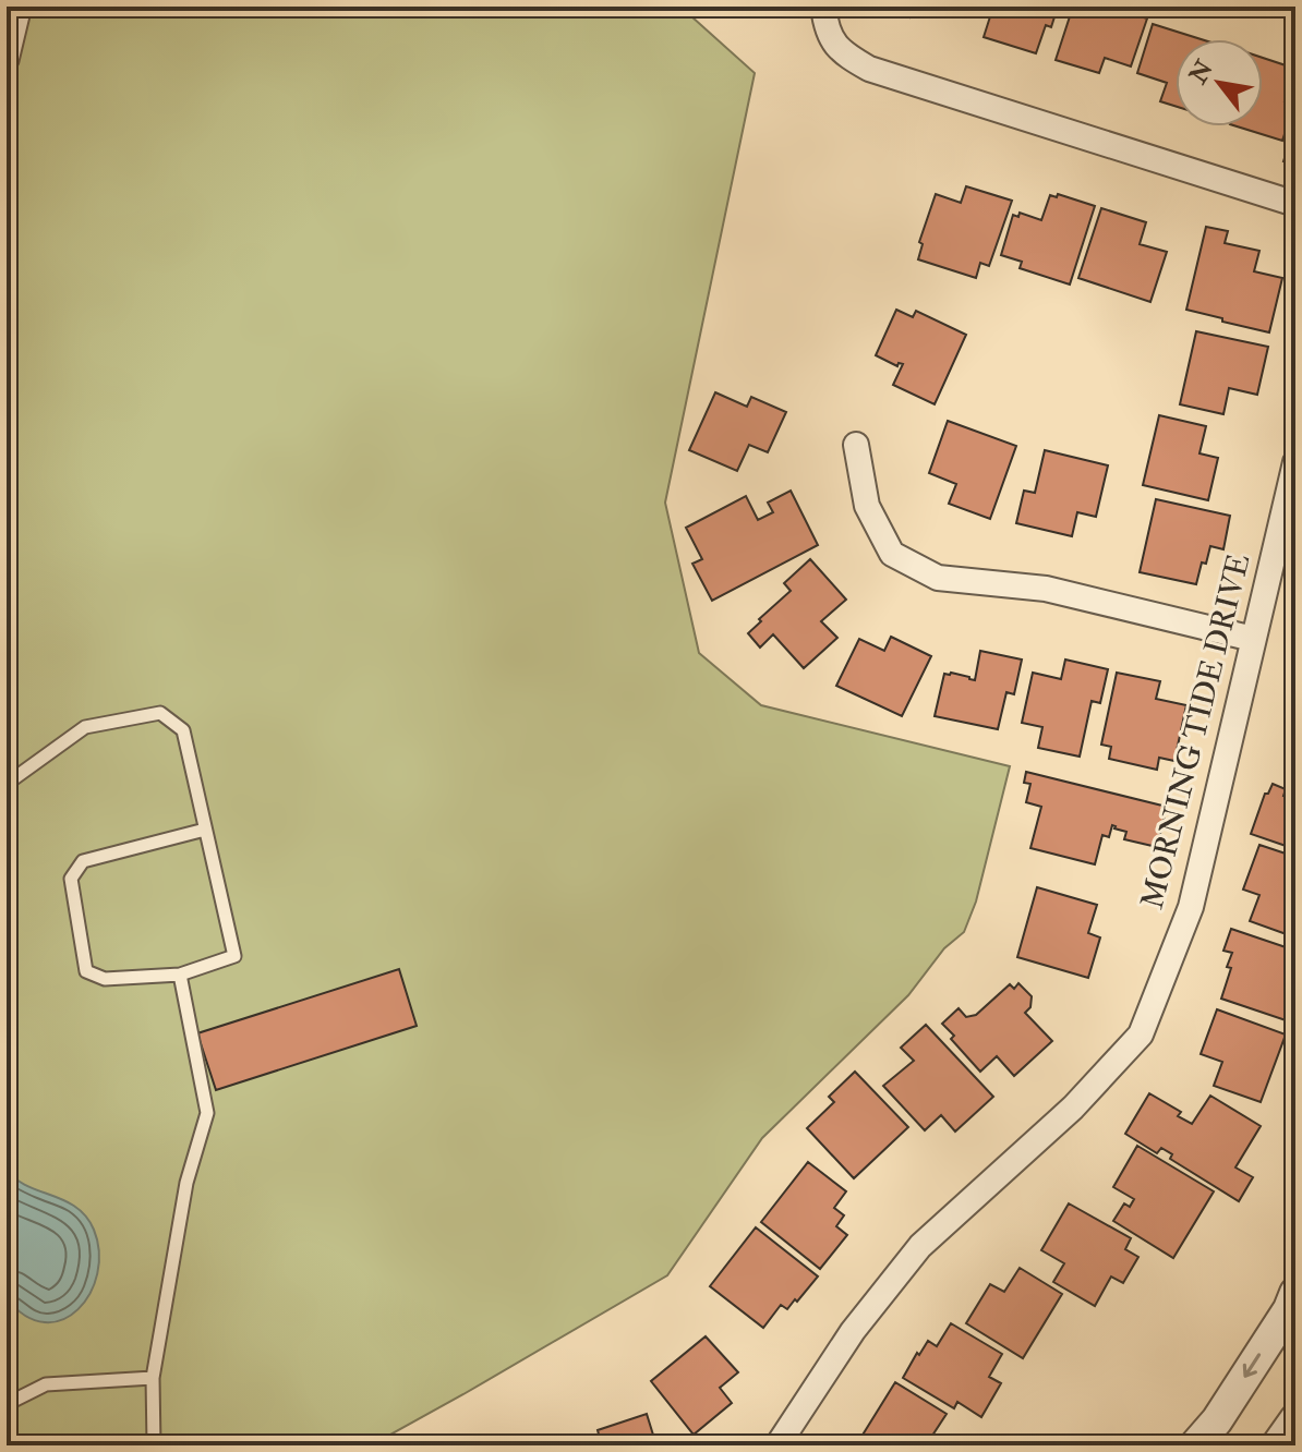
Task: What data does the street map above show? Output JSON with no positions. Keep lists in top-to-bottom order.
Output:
{
  "streets": {
    "street": ["MORNING TIDE DRIVE"]
  },
  "north": "top left"
}
